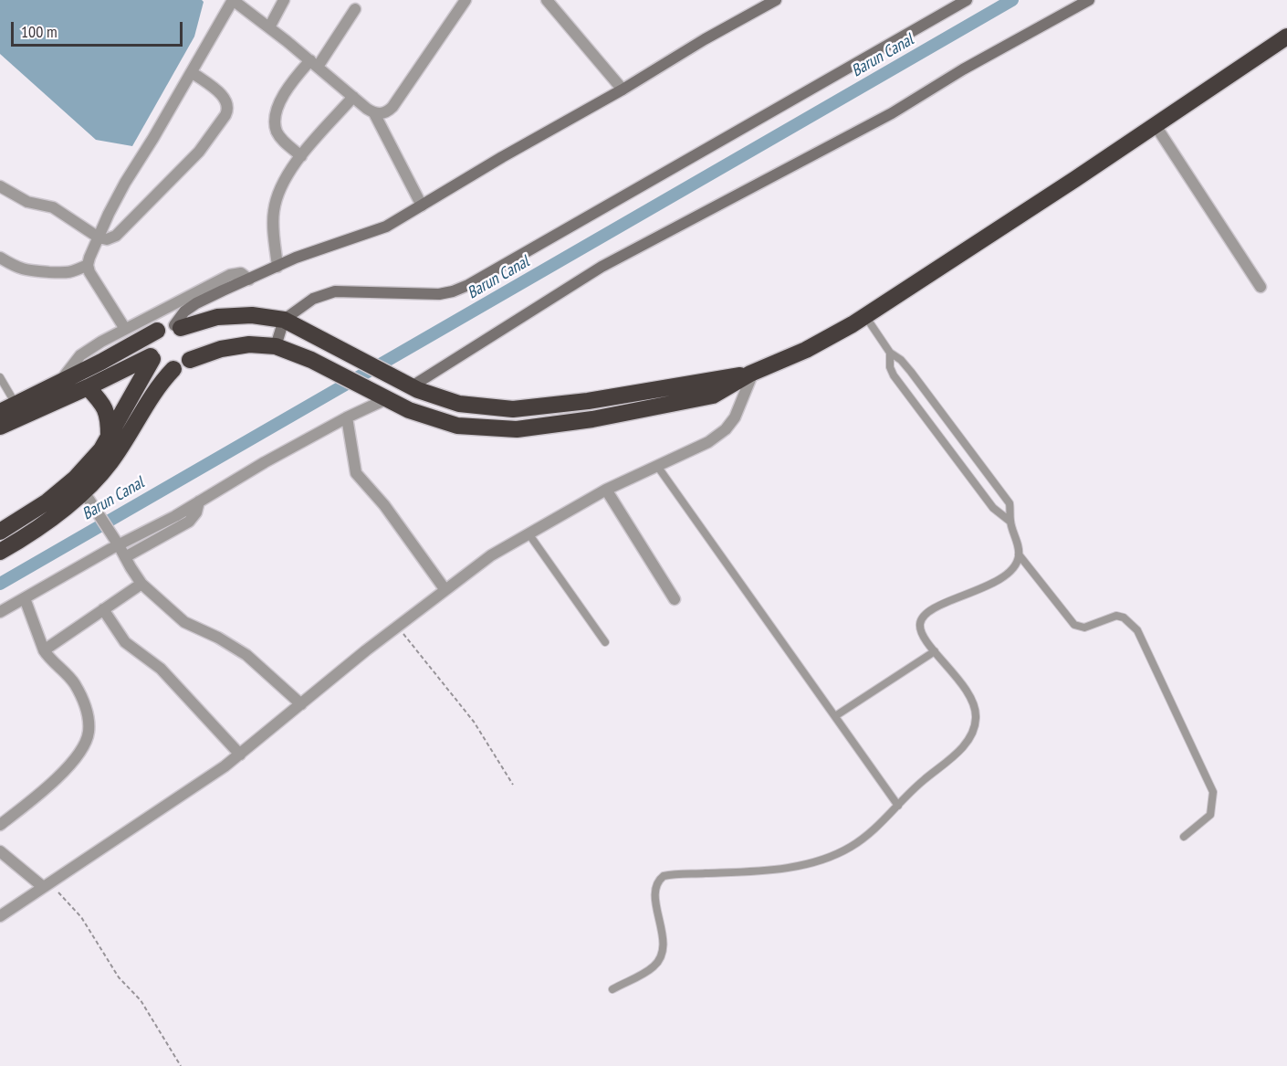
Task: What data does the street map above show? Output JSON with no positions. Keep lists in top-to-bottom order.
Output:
{
  "water": ["Barun Canal"],
  "scale_bar": "100 m"
}
